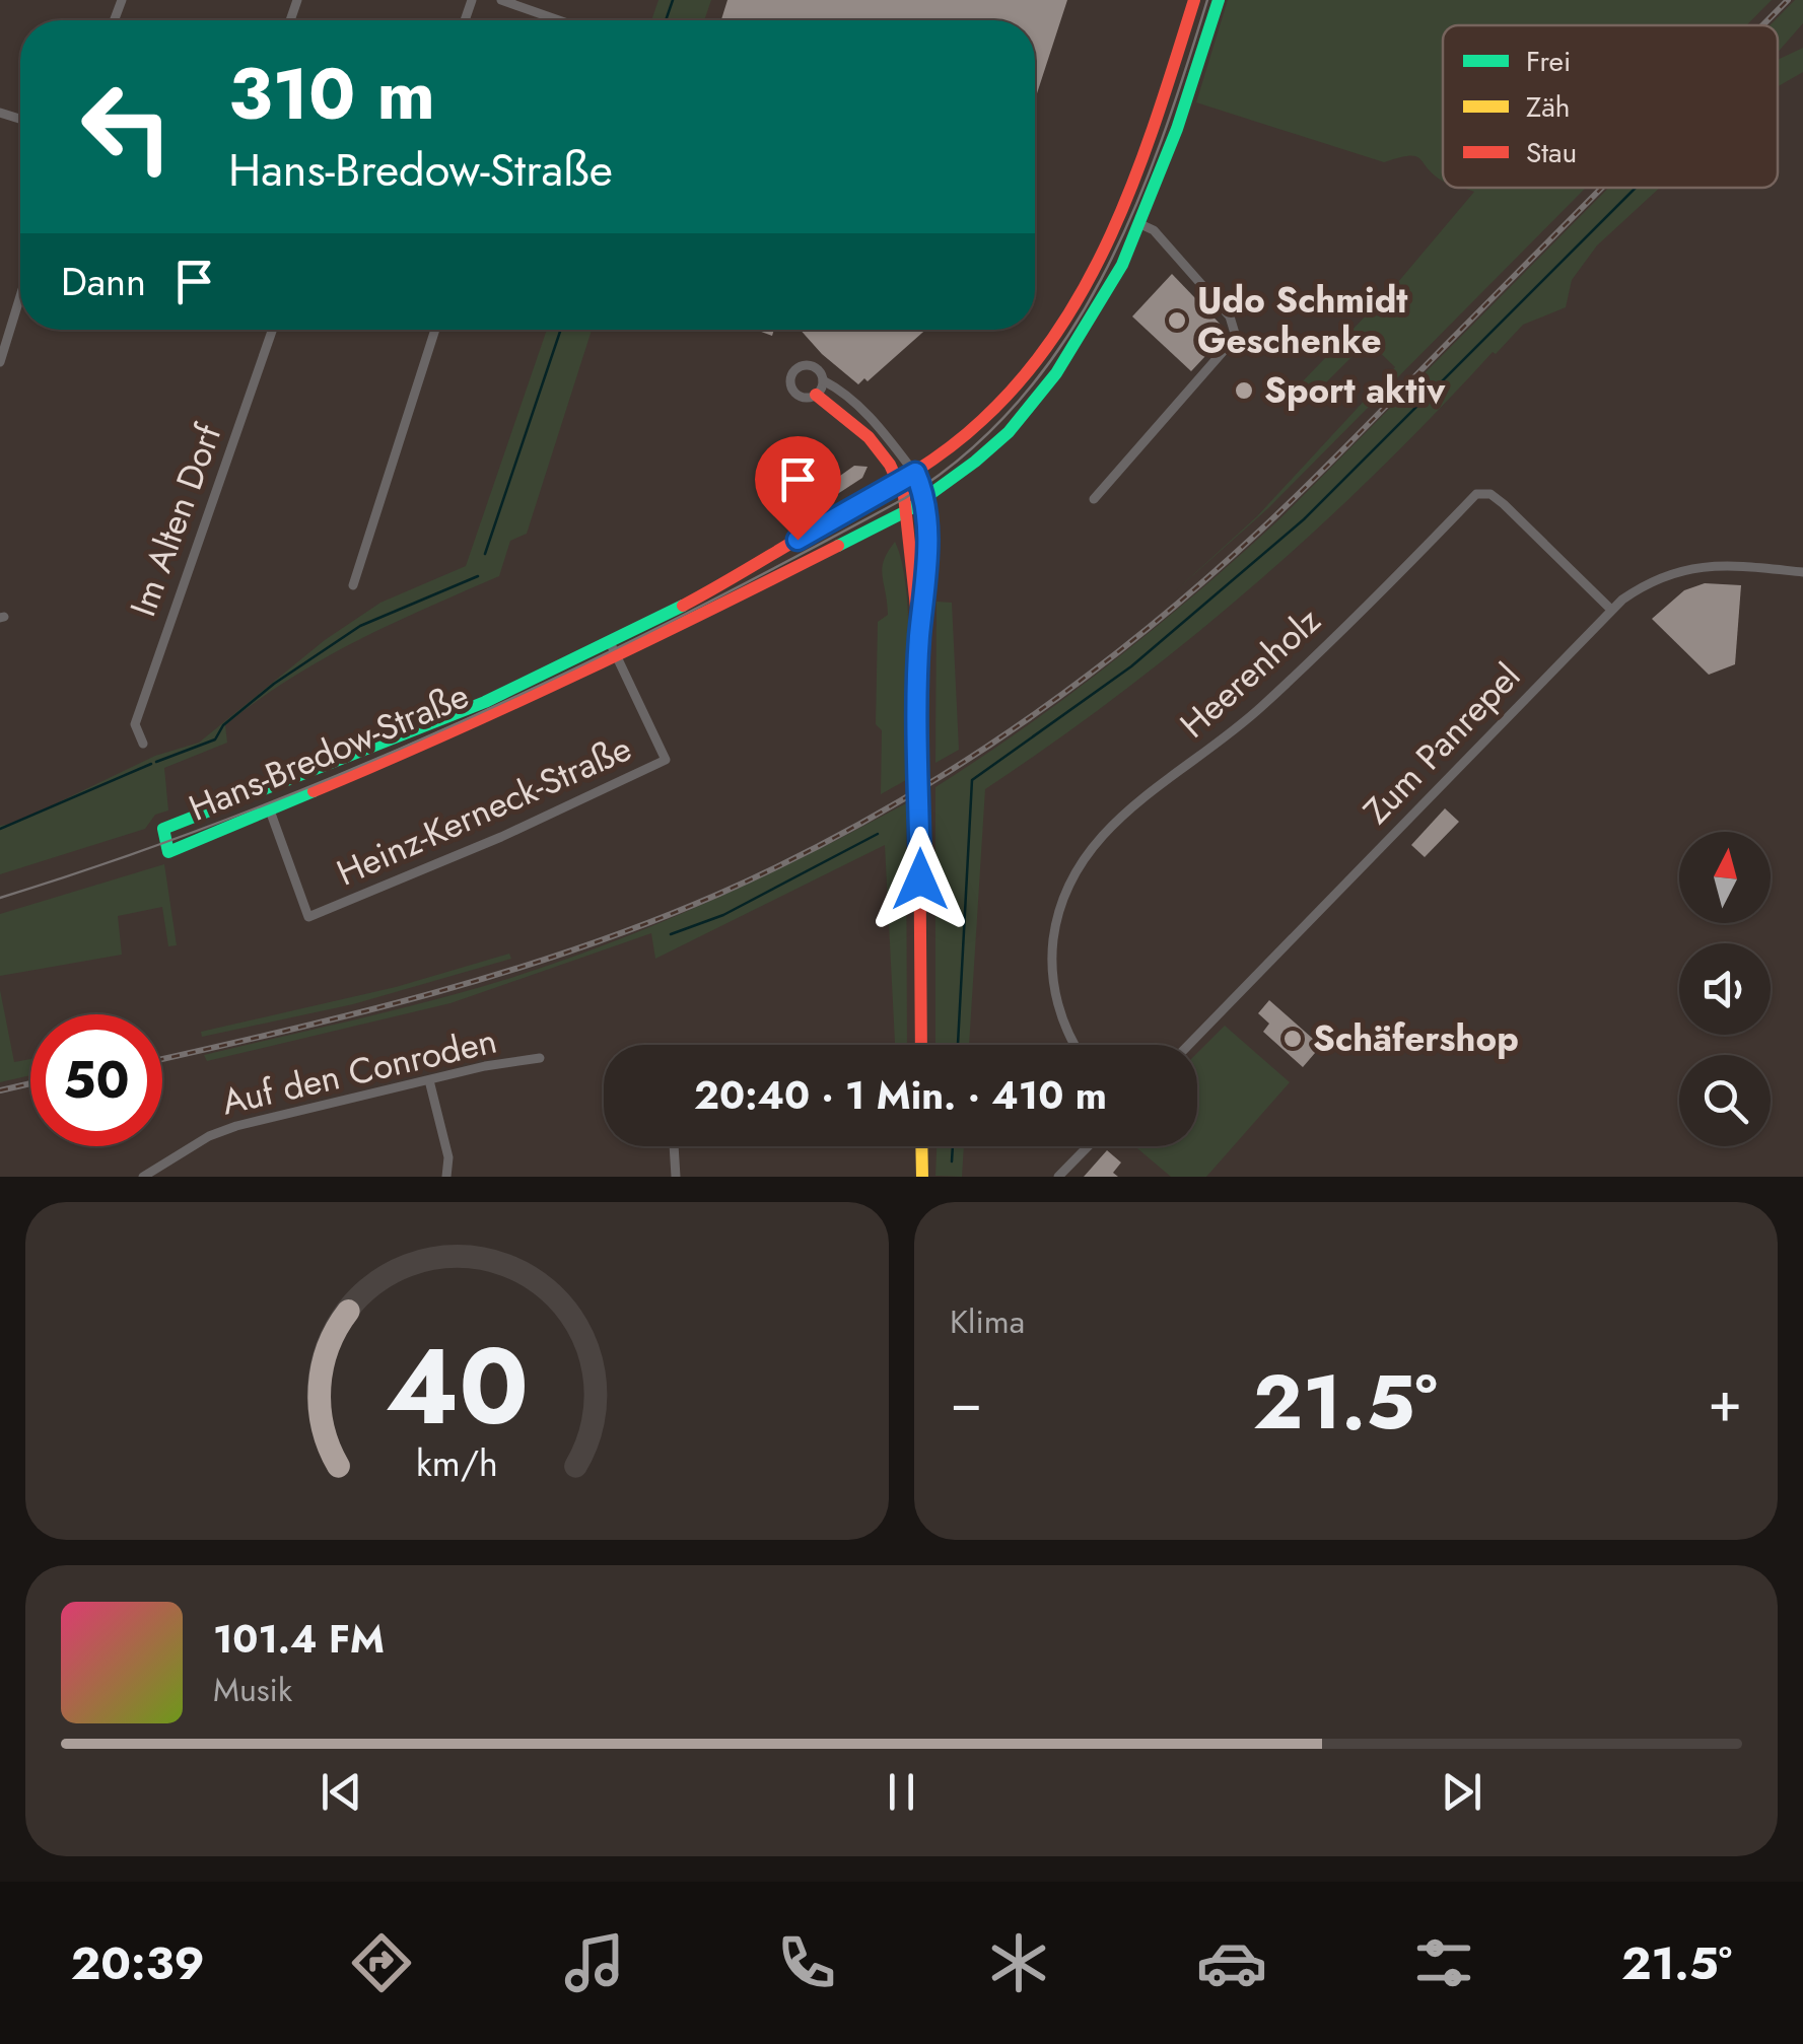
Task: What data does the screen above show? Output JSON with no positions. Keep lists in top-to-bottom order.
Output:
{
  "streets": {
    "main road": ["Hans-Bredow-Straße"],
    "street": [
      "Im Alten Dorf",
      "Heerenholz",
      "Zum Panrepel",
      "Heinz-Kerneck-Straße",
      "Auf den Conroden"
    ]
  },
  "crossings": [
    ["Heerenholz", "Zum Panrepel"],
    ["Hans-Bredow-Straße", "Heinz-Kerneck-Straße"]
  ],
  "places": ["Udo Schmidt Geschenke", "Sport aktiv", "Schäfershop"],
  "legend": ["Frei", "Zäh", "Stau"],
  "north": "top",
  "page": {
    "turn": ["310 m", "Hans-Bredow-Straße"],
    "then": "Dann",
    "limit": "50",
    "trip": "20:40 · 1 Min. · 410 m",
    "tile": "Klima",
    "heat": ["−", "21.5°", "+"],
    "song": ["101.4 FM", "Musik"],
    "tabs": ["20:39", "21.5°"],
    "gauge": ["40", "km/h"]
  }
}
